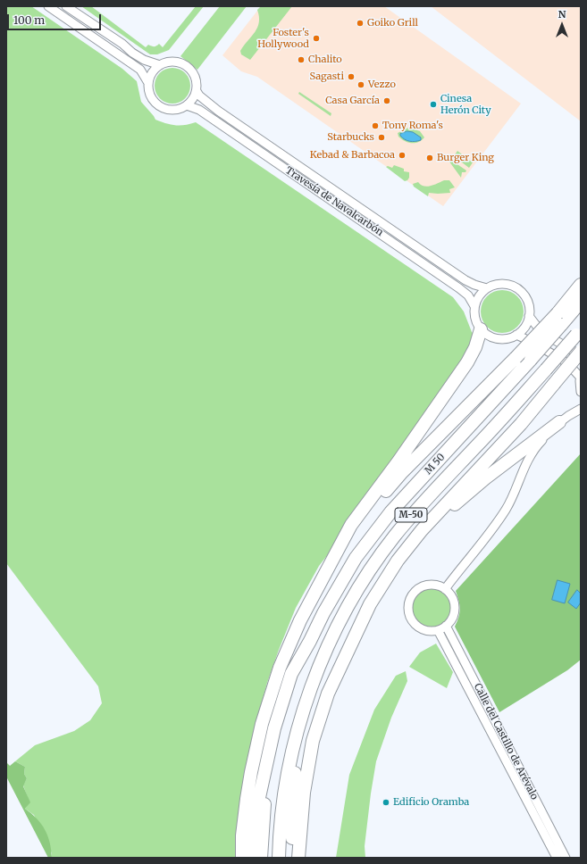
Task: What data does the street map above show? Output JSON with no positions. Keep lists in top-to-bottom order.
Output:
{
  "streets": {
    "highway": ["M 50", "M-50"],
    "street": ["Travesía de Navalcarbón", "Calle del Castillo de Arévalo"]
  },
  "crossings": [
    ["M 50", "M-50"]
  ],
  "places": [
    "Goiko Grill",
    "Foster's Hollywood",
    "Chalito",
    "Sagasti",
    "Vezzo",
    "Casa García",
    "Cinesa Herón City",
    "Tony Roma's",
    "Starbucks",
    "Kebad & Barbacoa",
    "Burger King",
    "Edificio Oramba"
  ],
  "scale_bar": "100 m",
  "north": "top"
}
